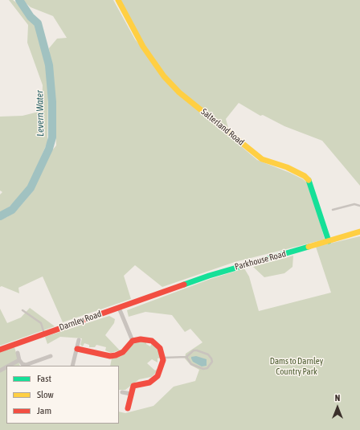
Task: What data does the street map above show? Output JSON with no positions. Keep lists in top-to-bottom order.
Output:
{
  "streets": {
    "street": ["Salterland Road", "Parkhouse Road", "Darnley Road"]
  },
  "crossings": [
    ["Salterland Road", "Parkhouse Road"],
    ["Parkhouse Road", "Darnley Road"]
  ],
  "water": ["Levern Water"],
  "parks": ["Dams to Darnley Country Park"],
  "legend": ["Fast", "Slow", "Jam"],
  "north": "top"
}
